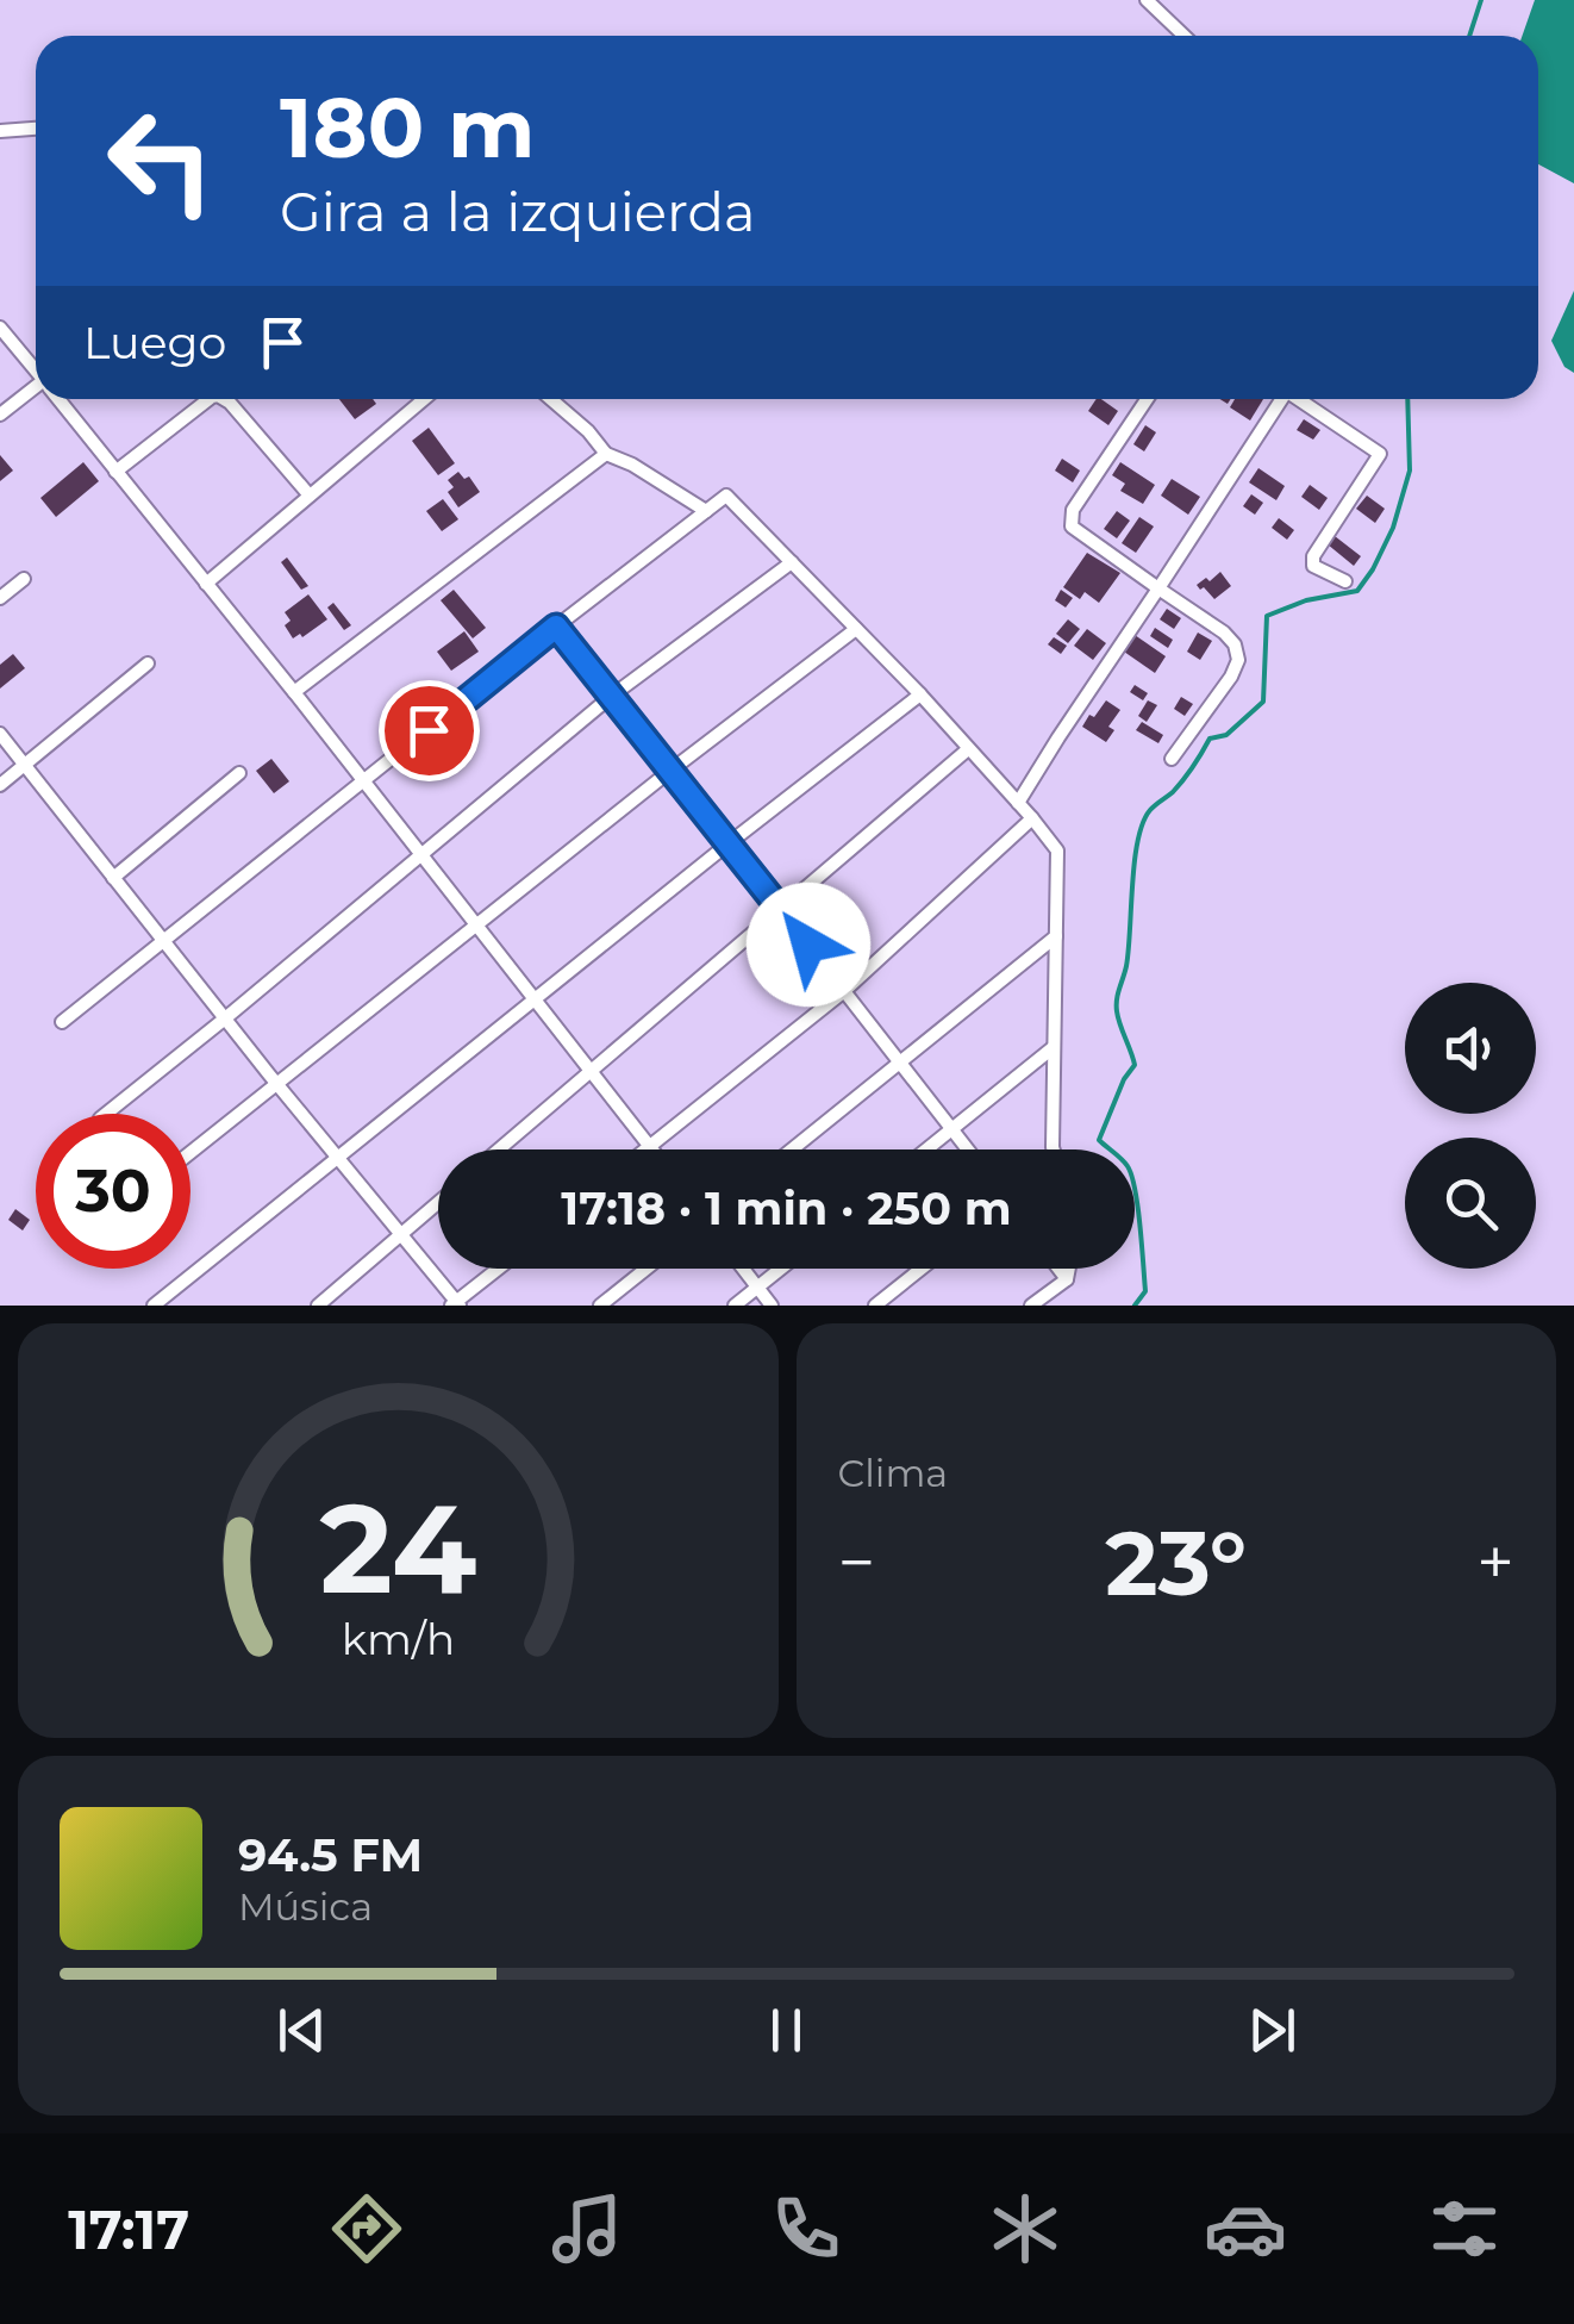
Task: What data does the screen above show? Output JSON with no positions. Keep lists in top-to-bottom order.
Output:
{
  "page": {
    "turn": ["180 m", "Gira a la izquierda"],
    "then": "Luego",
    "limit": "30",
    "trip": "17:18 · 1 min · 250 m",
    "tile": "Clima",
    "heat": ["−", "23°", "+"],
    "song": ["94.5 FM", "Música"],
    "tabs": "17:17",
    "gauge": ["24", "km/h"]
  }
}
